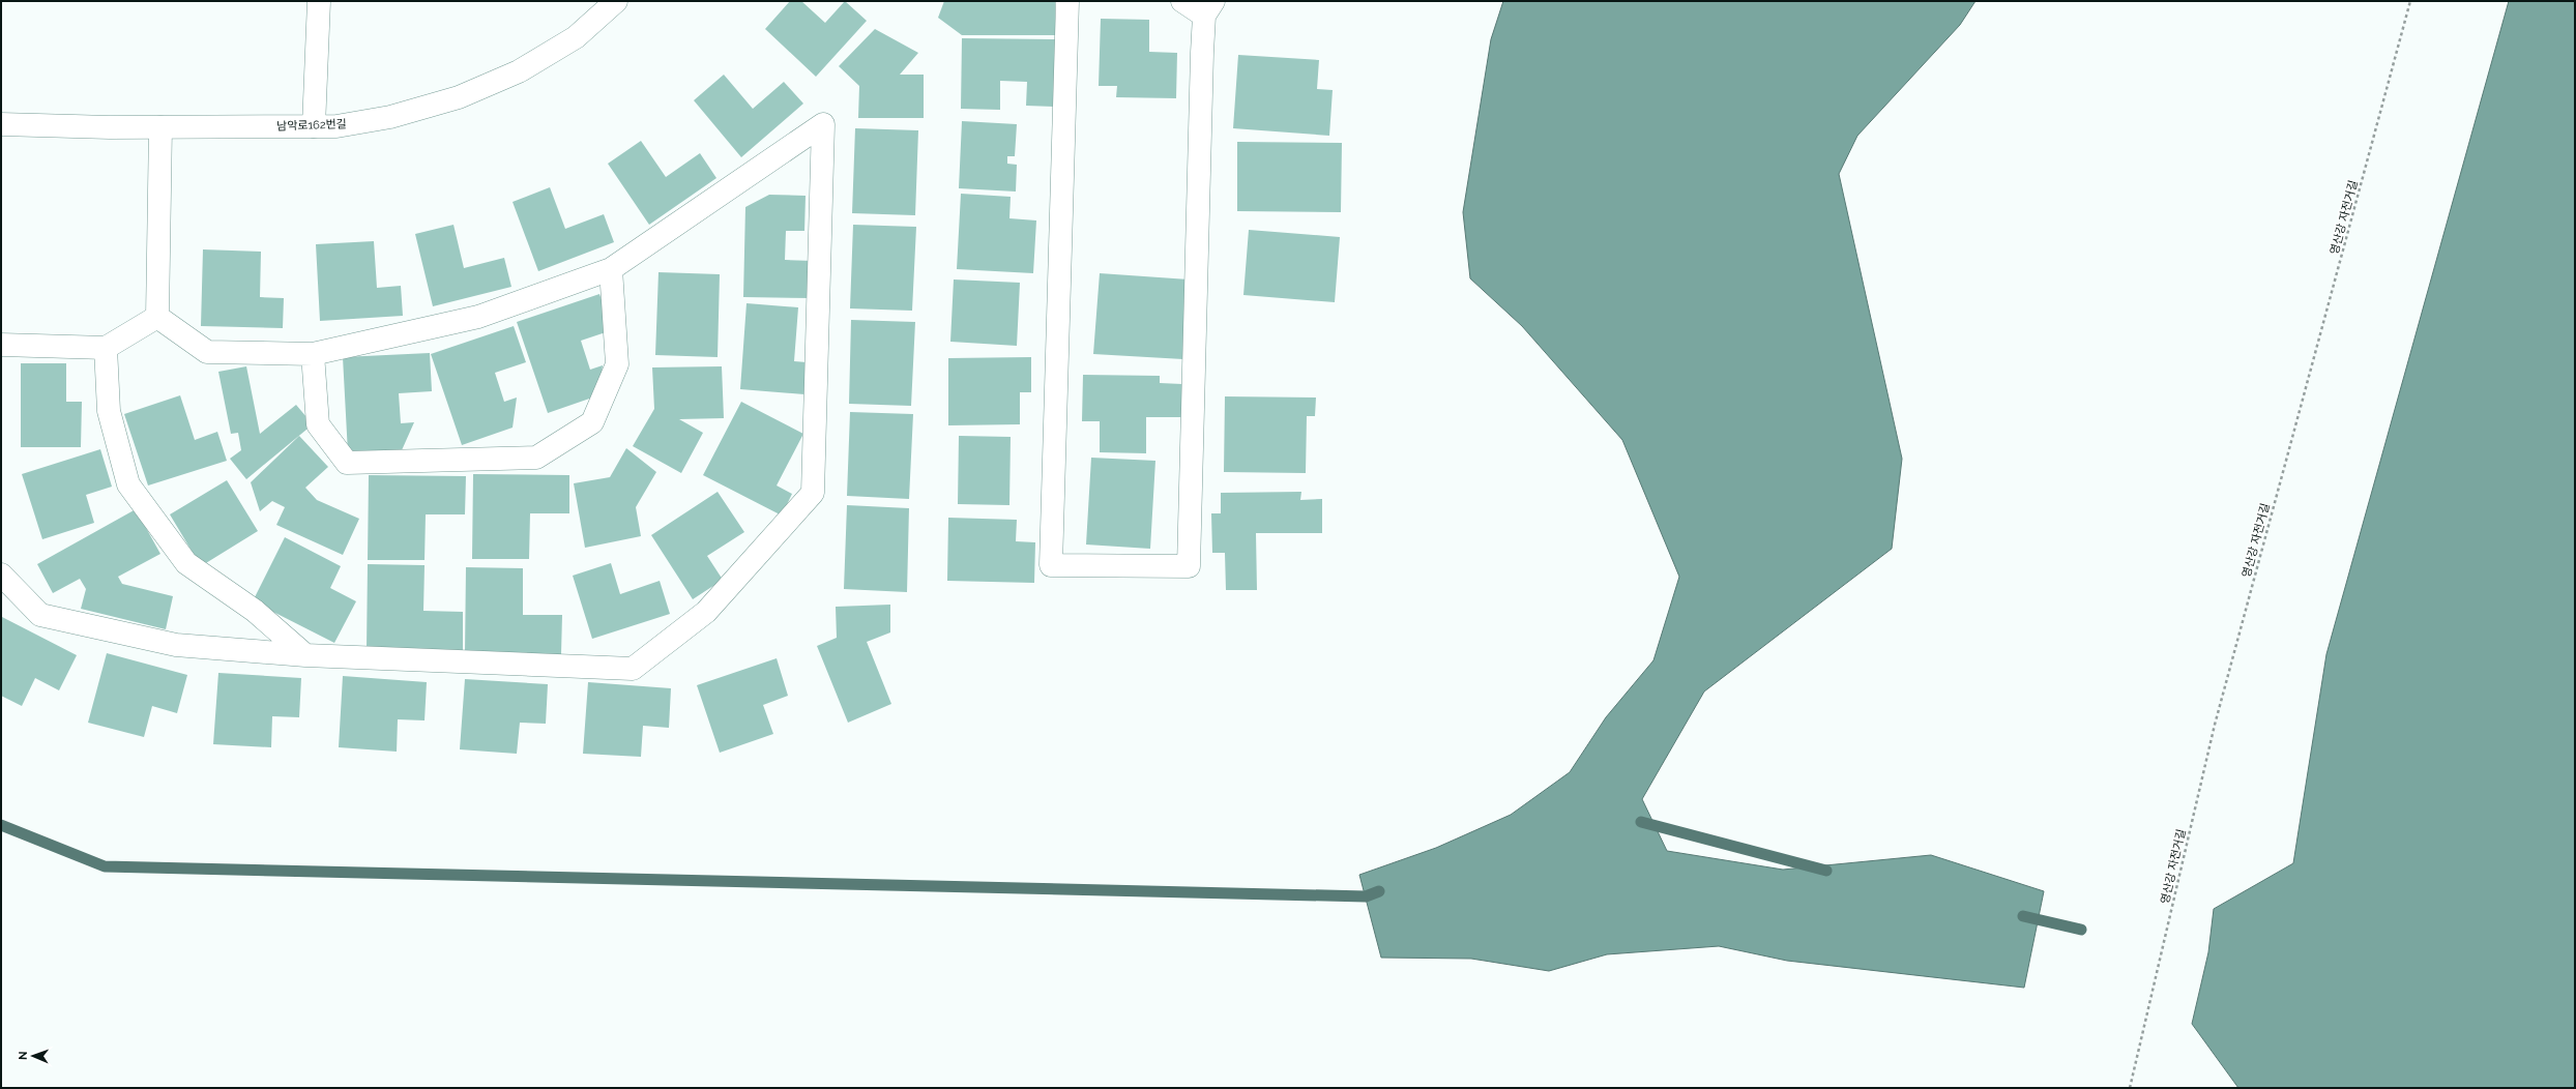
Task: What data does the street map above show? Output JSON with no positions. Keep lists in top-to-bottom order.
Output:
{
  "streets": {
    "street": ["남악로162번길"],
    "path": ["영산강 자전거길"]
  },
  "north": "left"
}
